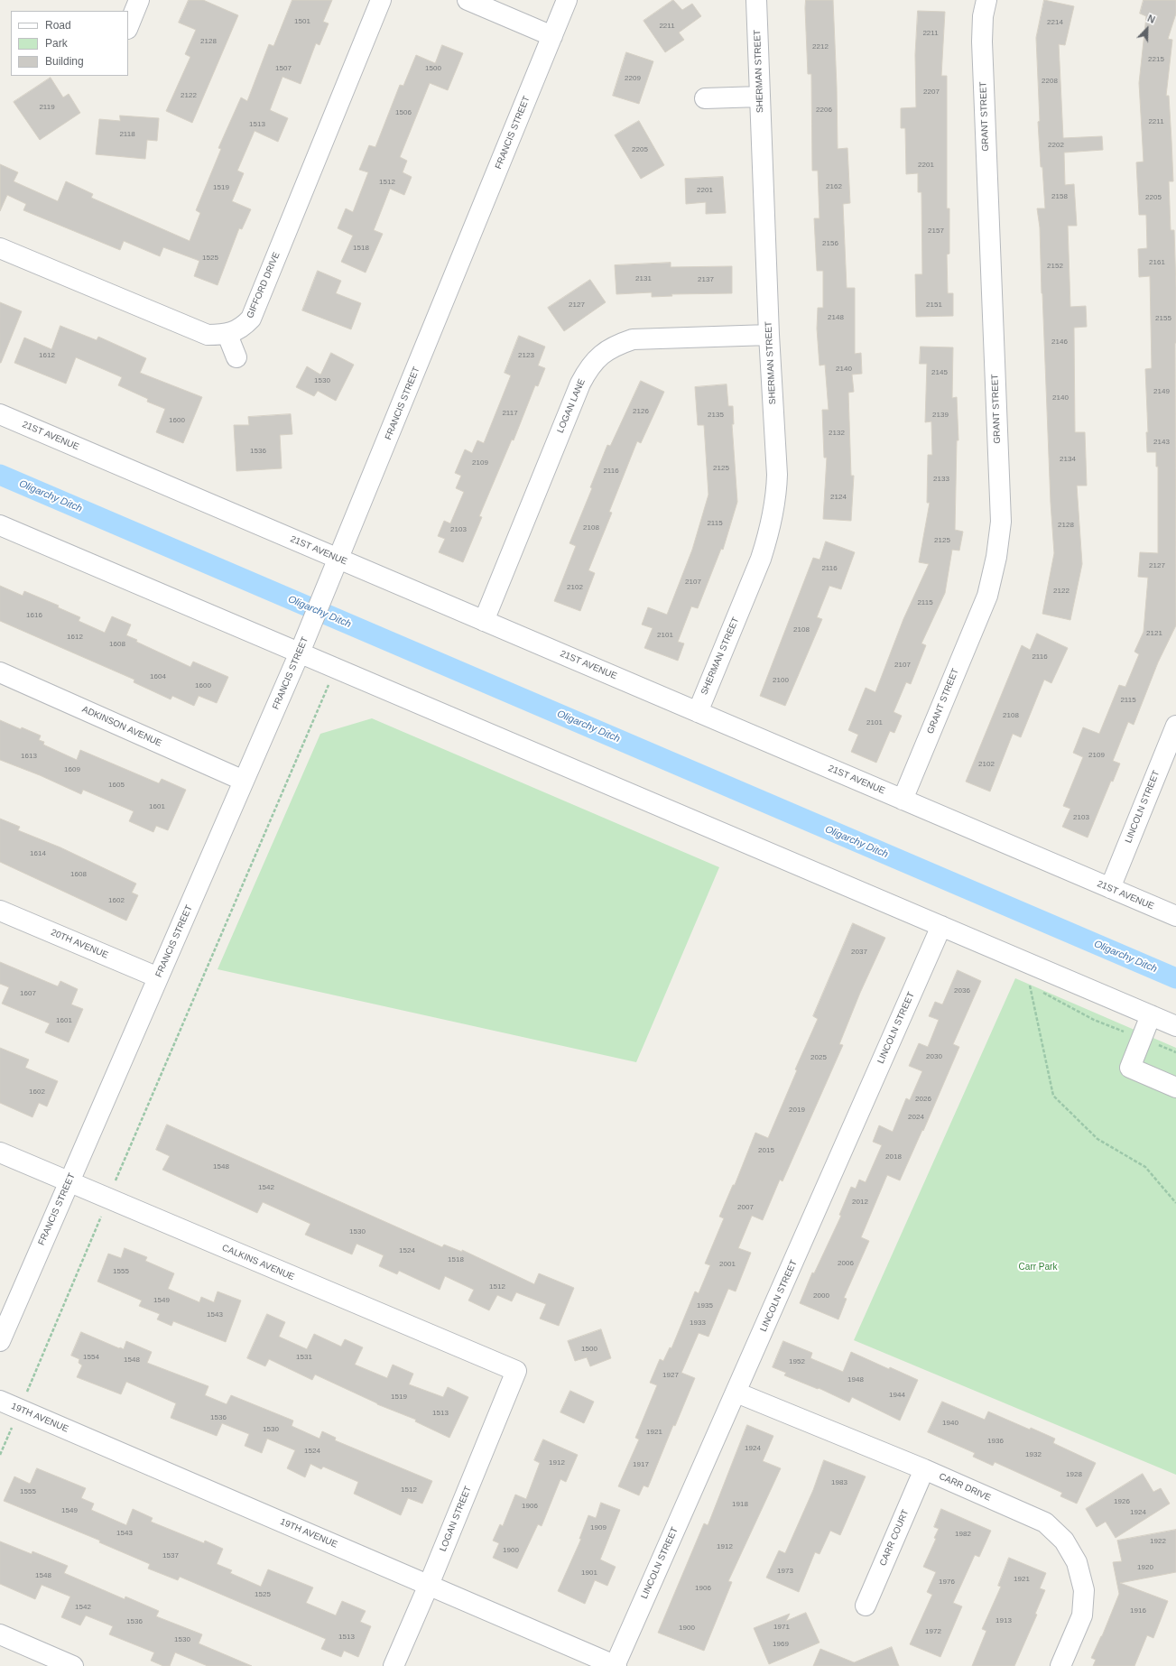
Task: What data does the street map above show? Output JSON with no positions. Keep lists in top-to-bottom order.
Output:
{
  "streets": {
    "street": [
      "SHERMAN STREET",
      "GRANT STREET",
      "FRANCIS STREET",
      "GIFFORD DRIVE",
      "LOGAN LANE",
      "21ST AVENUE",
      "ADKINSON AVENUE",
      "LINCOLN STREET",
      "20TH AVENUE",
      "CALKINS AVENUE",
      "19TH AVENUE",
      "CARR DRIVE",
      "LOGAN STREET",
      "CARR COURT"
    ]
  },
  "crossings": [
    ["SHERMAN STREET", "LOGAN LANE"],
    ["SHERMAN STREET", "21ST AVENUE"],
    ["GRANT STREET", "21ST AVENUE"],
    ["FRANCIS STREET", "21ST AVENUE"],
    ["FRANCIS STREET", "ADKINSON AVENUE"],
    ["FRANCIS STREET", "20TH AVENUE"],
    ["FRANCIS STREET", "CALKINS AVENUE"],
    ["LOGAN LANE", "21ST AVENUE"],
    ["21ST AVENUE", "LINCOLN STREET"],
    ["LINCOLN STREET", "19TH AVENUE"],
    ["LINCOLN STREET", "CARR DRIVE"],
    ["CALKINS AVENUE", "LOGAN STREET"],
    ["19TH AVENUE", "LOGAN STREET"],
    ["CARR DRIVE", "CARR COURT"]
  ],
  "water": ["Oligarchy Ditch"],
  "parks": ["Carr Park"],
  "house_numbers": [
    "1501",
    "2214",
    "2211",
    "2211",
    "2128",
    "2212",
    "2215",
    "1507",
    "1500",
    "2209",
    "2208",
    "2207",
    "2122",
    "2119",
    "2206",
    "1506",
    "2211",
    "1513",
    "2118",
    "2202",
    "2205",
    "2201",
    "1512",
    "2162",
    "1519",
    "2201",
    "2158",
    "2205",
    "2157",
    "2156",
    "1518",
    "1525",
    "2161",
    "2152",
    "2131",
    "2137",
    "2127",
    "2151",
    "2148",
    "2155",
    "2146",
    "1612",
    "2123",
    "2140",
    "2145",
    "1530",
    "2149",
    "2140",
    "2126",
    "2117",
    "2135",
    "2139",
    "1600",
    "2132",
    "2143",
    "1536",
    "2134",
    "2109",
    "2125",
    "2116",
    "2133",
    "2124",
    "2115",
    "2128",
    "2108",
    "2103",
    "2125",
    "2127",
    "2116",
    "2107",
    "2102",
    "2122",
    "2115",
    "1616",
    "2108",
    "2121",
    "2101",
    "1612",
    "1608",
    "2116",
    "2107",
    "1604",
    "2100",
    "1600",
    "2115",
    "2108",
    "2101",
    "2109",
    "1613",
    "2102",
    "1609",
    "1605",
    "1601",
    "2103",
    "1614",
    "1608",
    "1602",
    "2037",
    "2036",
    "1607",
    "1601",
    "2030",
    "2025",
    "1602",
    "2026",
    "2019",
    "2024",
    "2015",
    "2018",
    "1548",
    "1542",
    "2012",
    "2007",
    "1530",
    "1524",
    "1518",
    "2006",
    "2001",
    "1555",
    "1512",
    "2000",
    "1549",
    "1935",
    "1543",
    "1933",
    "1500",
    "1554",
    "1531",
    "1548",
    "1952",
    "1927",
    "1948",
    "1944",
    "1519",
    "1513",
    "1536",
    "1940",
    "1530",
    "1921",
    "1936",
    "1924",
    "1524",
    "1932",
    "1912",
    "1917",
    "1928",
    "1983",
    "1512",
    "1555",
    "1926",
    "1918",
    "1906",
    "1549",
    "1924",
    "1909",
    "1543",
    "1982",
    "1922",
    "1912",
    "1900",
    "1537",
    "1920",
    "1973",
    "1901",
    "1548",
    "1921",
    "1976",
    "1906",
    "1525",
    "1542",
    "1916",
    "1913",
    "1536",
    "1971",
    "1900",
    "1972",
    "1513",
    "1530",
    "1969"
  ],
  "legend": ["Road", "Park", "Building"],
  "north": "top right"
}
